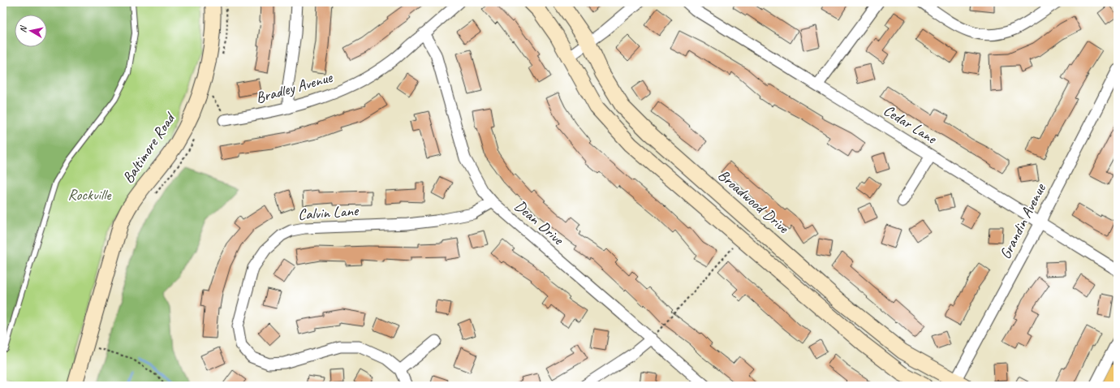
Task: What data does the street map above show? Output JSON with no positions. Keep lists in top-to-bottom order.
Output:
{
  "streets": {
    "street": [
      "Bradley Avenue",
      "Cedar Lane",
      "Baltimore Road",
      "Broadwood Drive",
      "Calvin Lane",
      "Grandin Avenue",
      "Dean Drive"
    ]
  },
  "crossings": [
    ["Bradley Avenue", "Dean Drive"],
    ["Cedar Lane", "Grandin Avenue"],
    ["Broadwood Drive", "Grandin Avenue"],
    ["Calvin Lane", "Dean Drive"]
  ],
  "parks": ["Rockville"],
  "north": "left"
}
